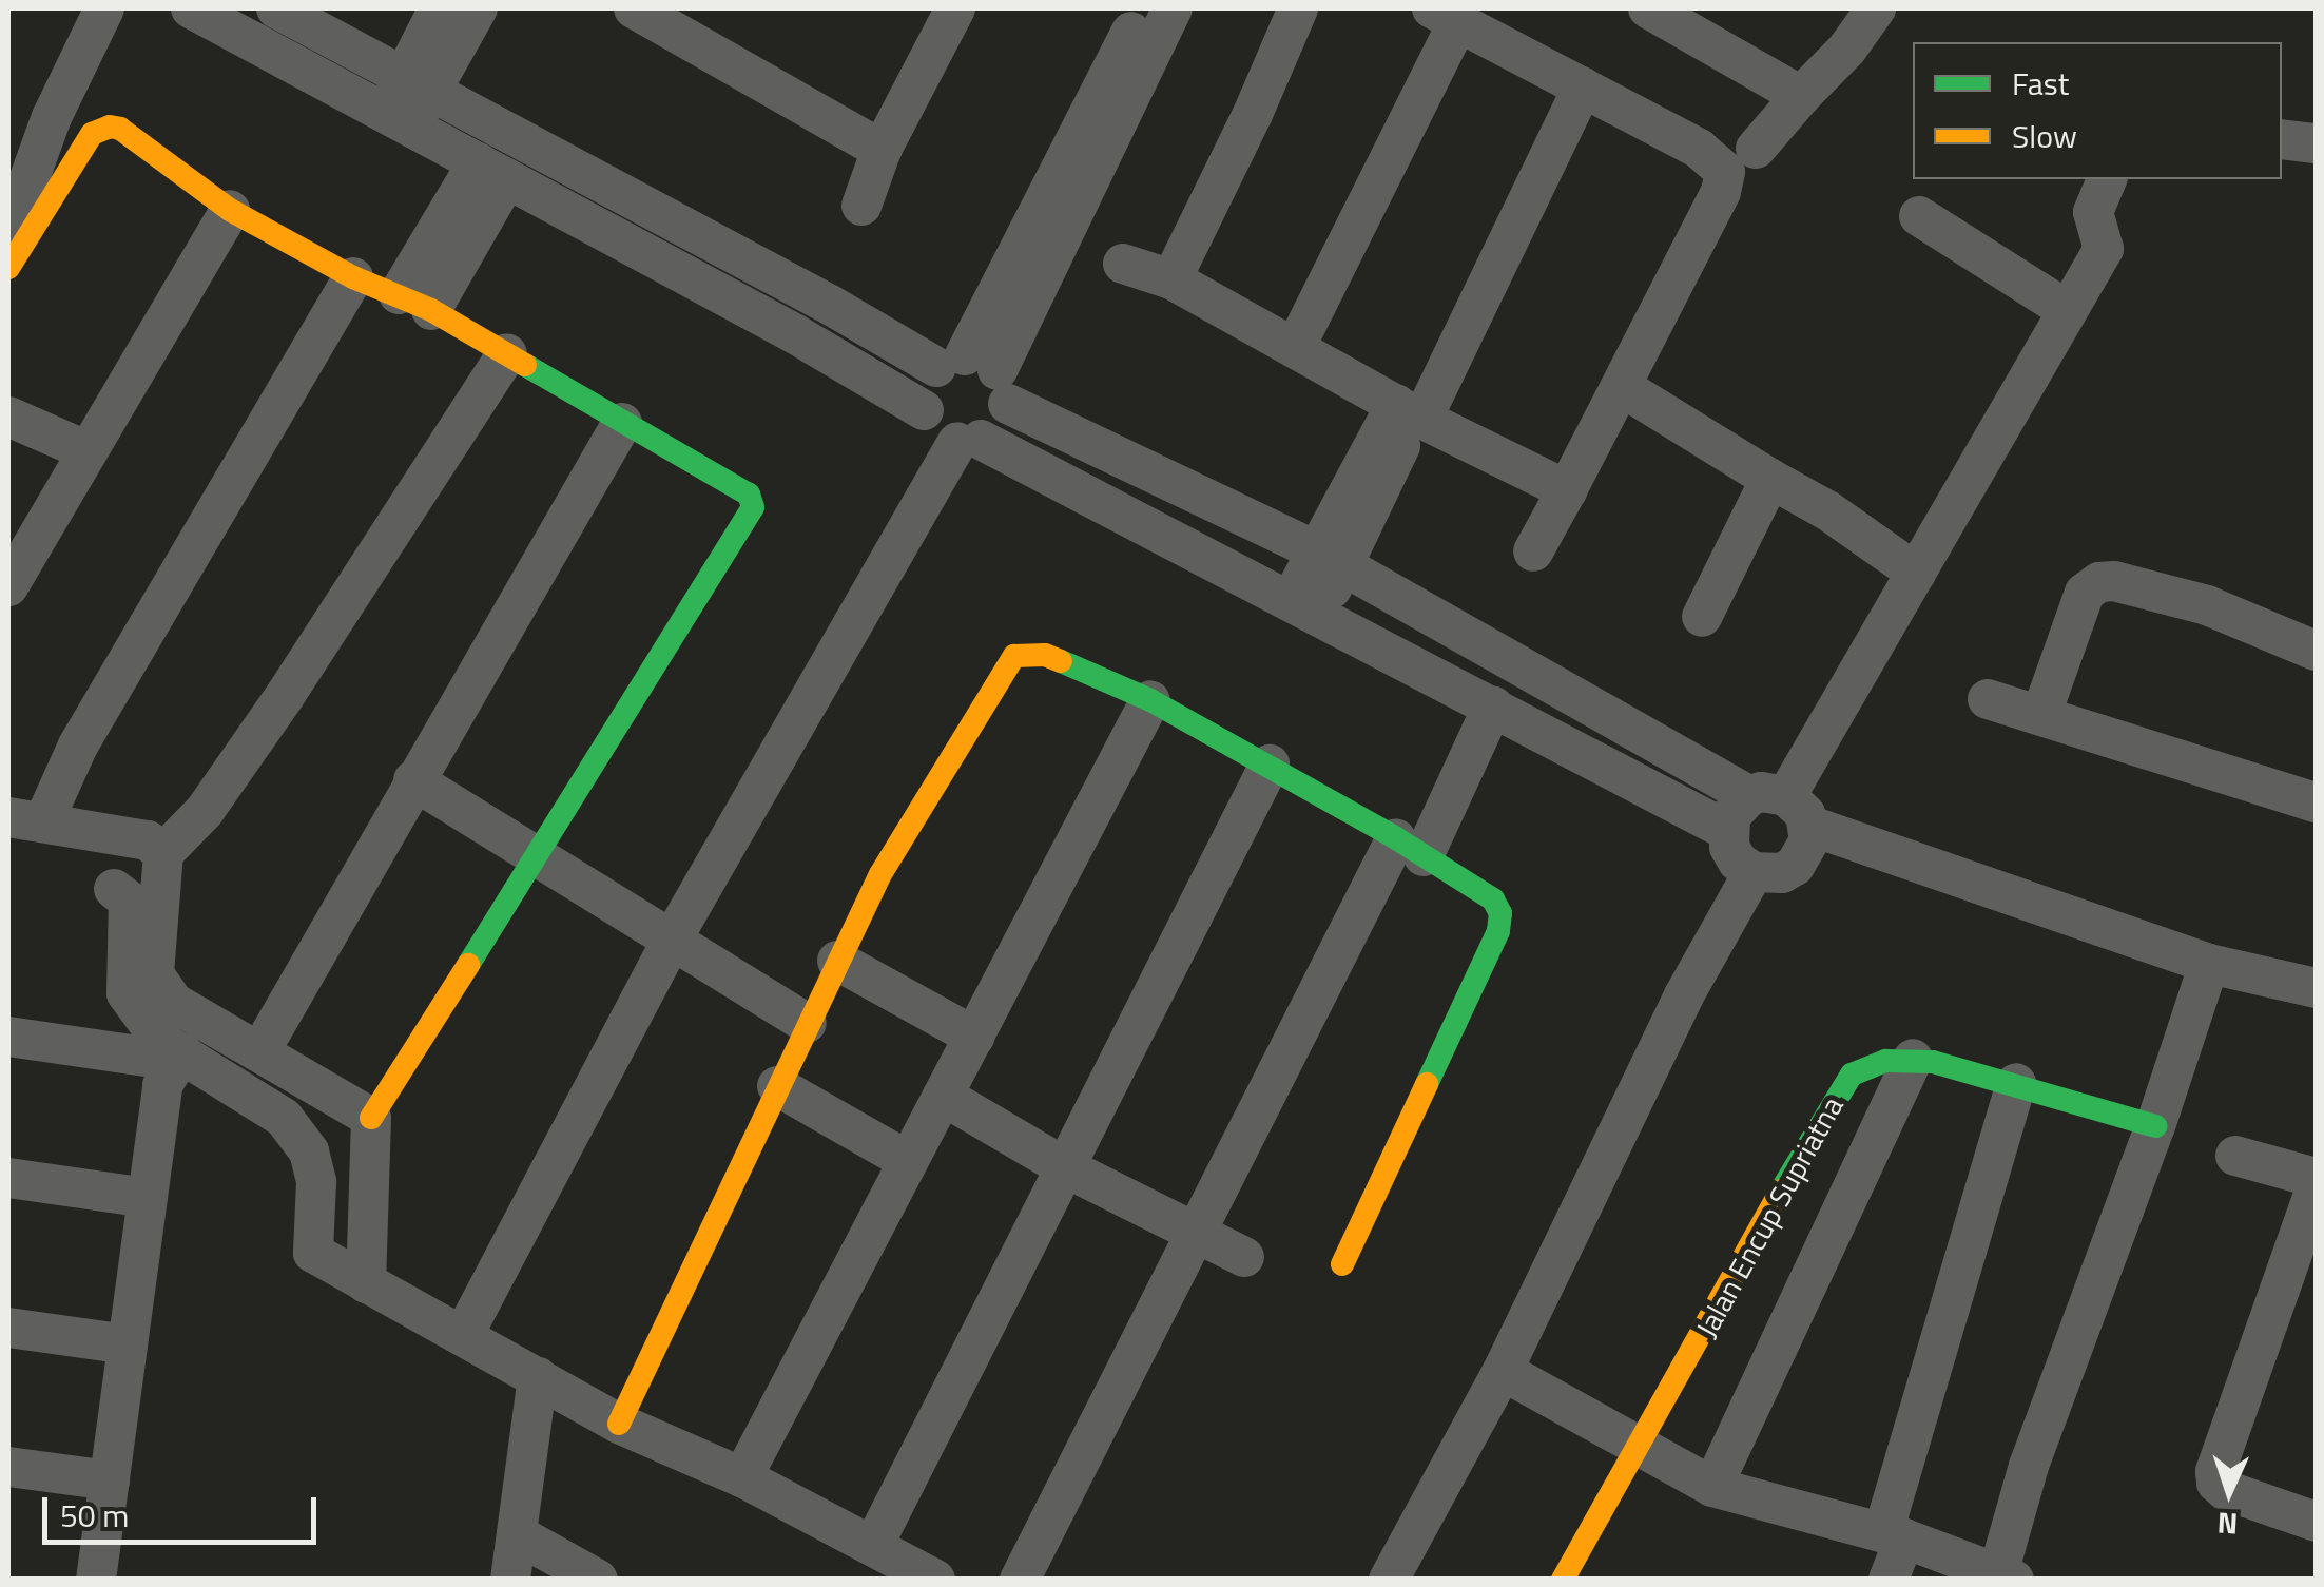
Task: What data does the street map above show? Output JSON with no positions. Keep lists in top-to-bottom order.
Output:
{
  "streets": {
    "street": ["Jalan Encup Supriatna"]
  },
  "legend": ["Fast", "Slow"],
  "scale_bar": "50 m",
  "north": "bottom"
}
